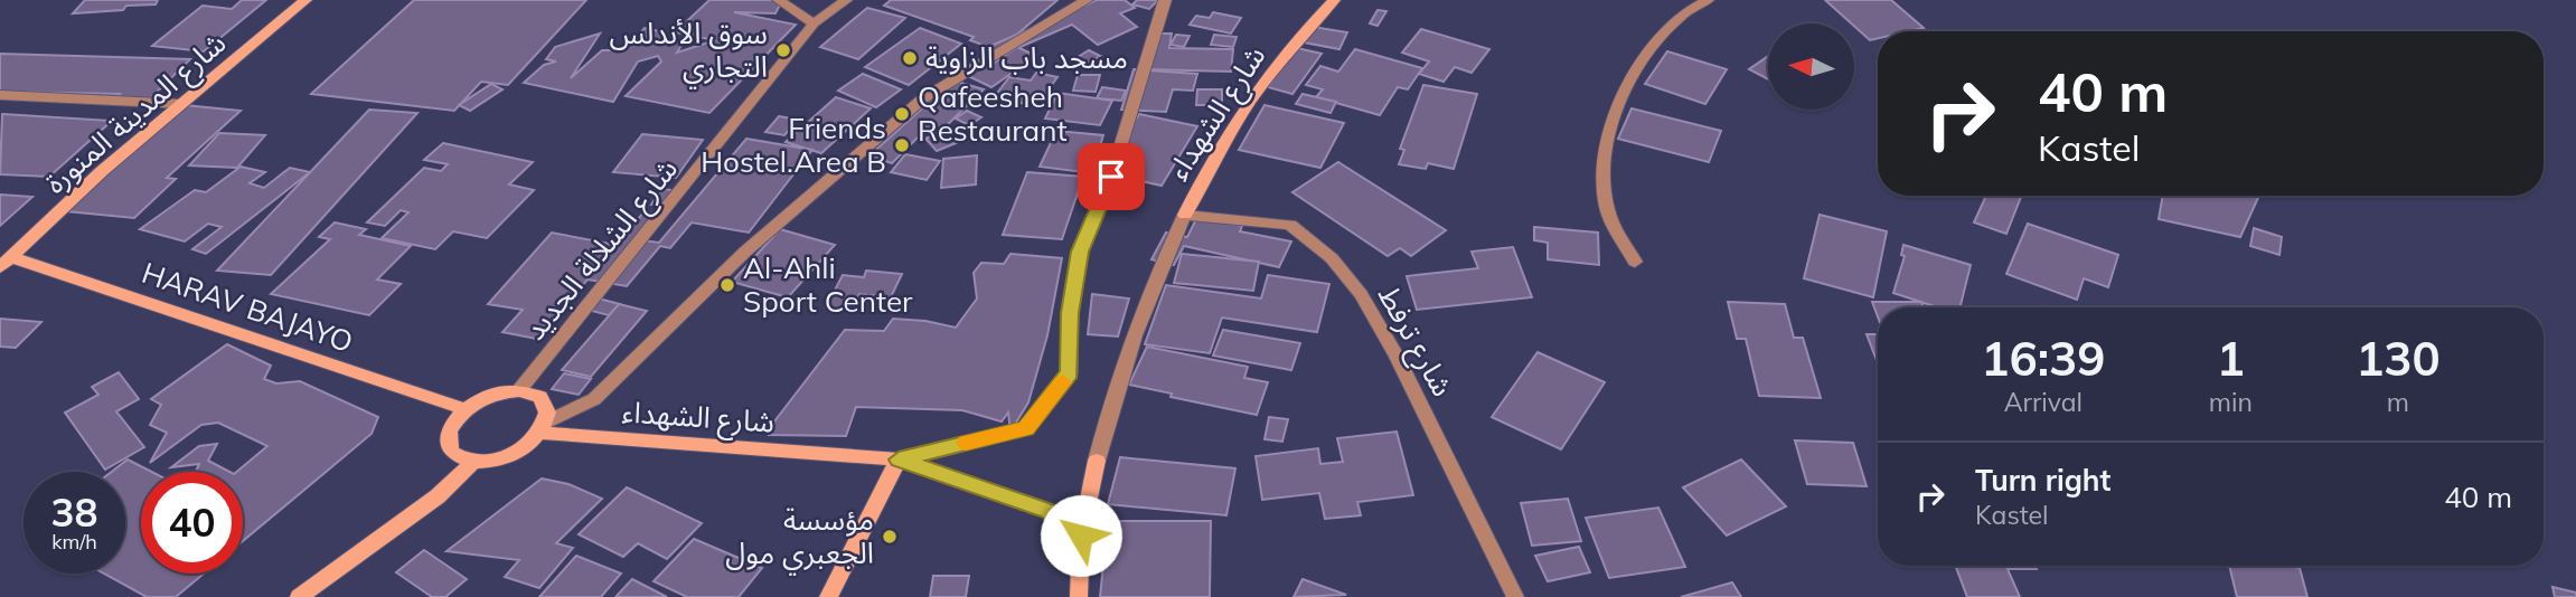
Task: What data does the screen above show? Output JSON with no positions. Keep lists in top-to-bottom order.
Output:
{
  "streets": {
    "street": [
      "شارع المدينة المنورة",
      "شارع الشهداء",
      "شارع الشلالة الجديد",
      "HARAV BAJAYO",
      "شارع ترفط"
    ]
  },
  "crossings": [
    ["شارع المدينة المنورة", "HARAV BAJAYO"],
    ["شارع الشهداء", "شارع الشلالة الجديد"],
    ["شارع الشهداء", "HARAV BAJAYO"],
    ["شارع الشهداء", "شارع ترفط"],
    ["شارع الشلالة الجديد", "HARAV BAJAYO"]
  ],
  "places": [
    "سوق الأندلس التجاري",
    "مسجد باب الزاوية",
    "Qafeesheh Restaurant",
    "Friends Hostel.Area B",
    "Al-Ahli Sport Center",
    "مؤسسة الجعبري مول"
  ],
  "north": "left",
  "page": {
    "turn": ["40 m", "Kastel"],
    "eta": [
      "16:39",
      "Arrival",
      "1",
      "min",
      "130",
      "m"
    ],
    "list": [
      {
        "name": "Turn right",
        "note": "Kastel",
        "value": "40 m"
      }
    ],
    "speed": "38 km/h",
    "limit": "40"
  }
}
